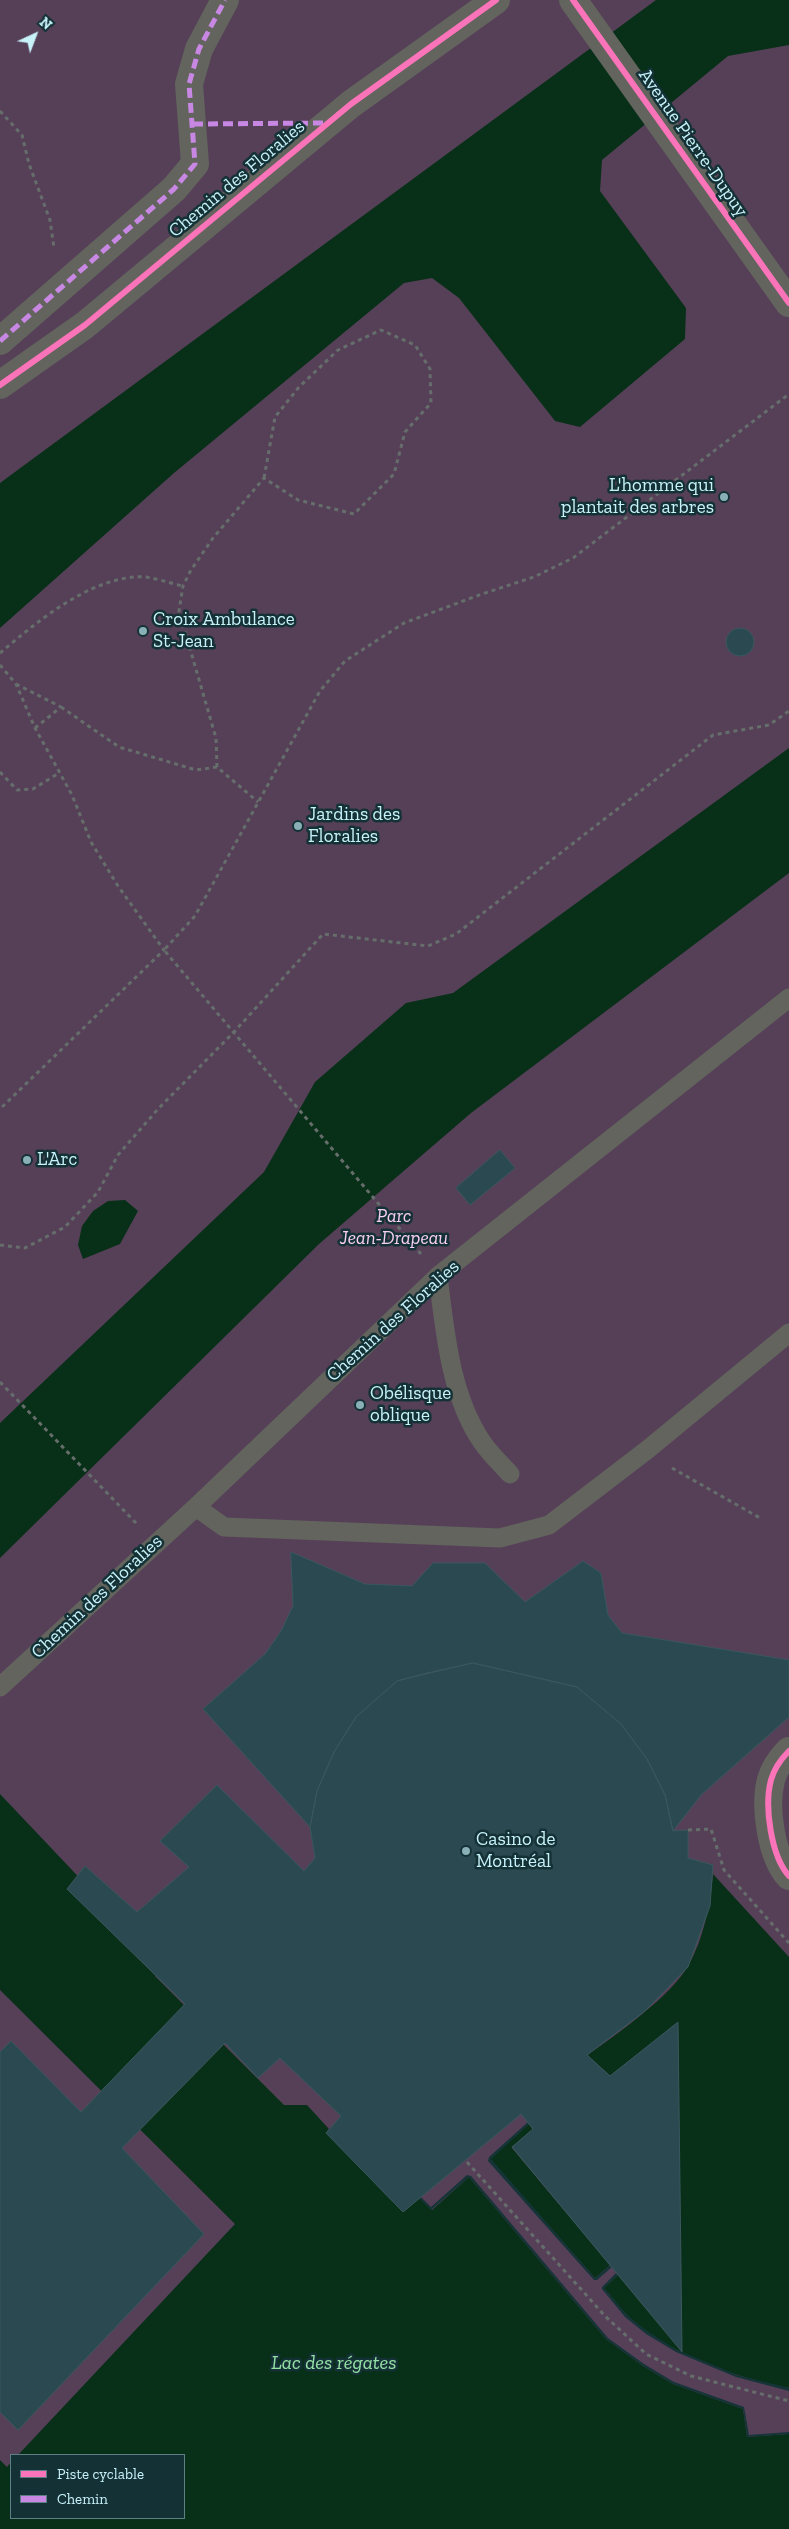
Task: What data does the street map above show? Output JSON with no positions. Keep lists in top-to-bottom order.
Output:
{
  "streets": {
    "street": ["Avenue Pierre-Dupuy", "Chemin des Floralies"]
  },
  "water": ["Lac des régates"],
  "parks": ["Parc Jean-Drapeau"],
  "places": [
    "L'homme qui plantait des arbres",
    "Croix Ambulance St-Jean",
    "Jardins des Floralies",
    "L'Arc",
    "Obélisque oblique",
    "Casino de Montréal"
  ],
  "legend": ["Piste cyclable", "Chemin"],
  "north": "top right"
}
